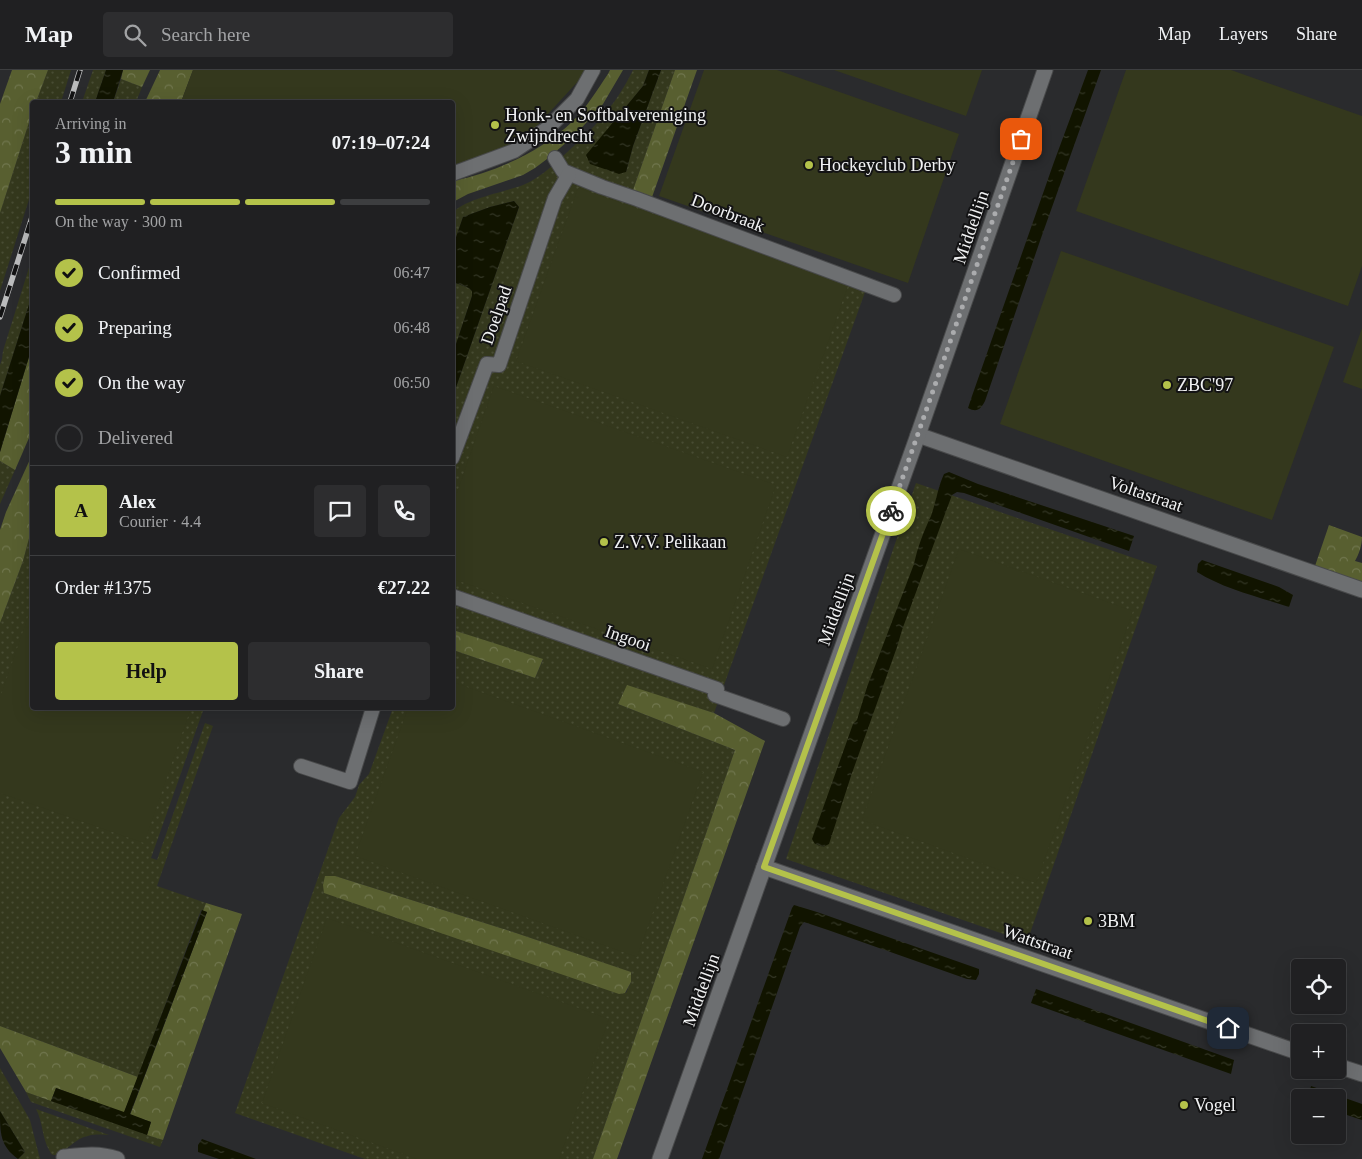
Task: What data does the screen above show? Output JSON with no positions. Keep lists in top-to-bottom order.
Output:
{
  "streets": {
    "street": [
      "Doorbraak",
      "Middellijn",
      "Doelpad",
      "Voltastraat",
      "Ingooi",
      "Wattstraat"
    ]
  },
  "crossings": [
    ["Doorbraak", "Doelpad"],
    ["Middellijn", "Voltastraat"],
    ["Middellijn", "Wattstraat"]
  ],
  "places": [
    "Honk- en Softbalvereniging Zwijndrecht",
    "Hockeyclub Derby",
    "ZBC'97",
    "Z.V.V. Pelikaan",
    "3BM",
    "Vogel"
  ],
  "page": {
    "header": "Map",
    "search": "Search here",
    "nav": ["Map", "Layers", "Share"],
    "heading": ["3 min", "Arriving in", "07:19–07:24"],
    "panel": [
      "Alex",
      "Courier · 4.4",
      "Order #1375",
      "€27.22"
    ],
    "bar": "On the way · 300 m",
    "list": [
      ["Confirmed", "06:47"],
      ["Preparing", "06:48"],
      ["On the way", "06:50"],
      "Delivered"
    ],
    "round": "A",
    "buttons": ["Help", "Share"],
    "map_buttons": ["+", "−"]
  }
}
